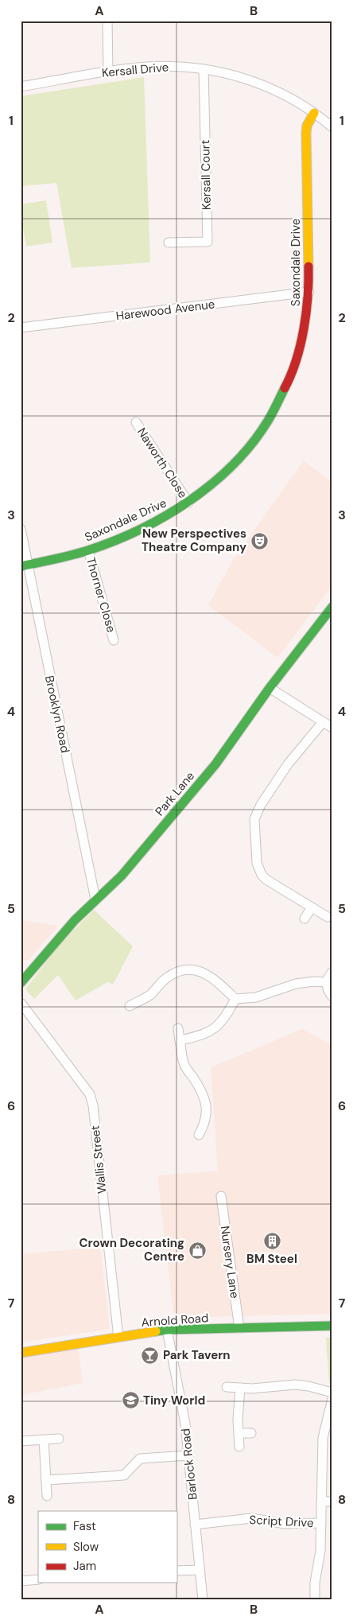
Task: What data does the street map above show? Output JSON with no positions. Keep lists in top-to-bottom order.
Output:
{
  "streets": {
    "street": [
      "Kersall Drive",
      "Kersall Court",
      "Saxondale Drive",
      "Harewood Avenue",
      "Naworth Close",
      "Thorner Close",
      "Brooklyn Road",
      "Park Lane",
      "Wallis Street",
      "Nursery Lane",
      "Arnold Road",
      "Barlock Road",
      "Script Drive"
    ]
  },
  "crossings": [
    ["Kersall Drive", "Kersall Court"],
    ["Kersall Drive", "Saxondale Drive"],
    ["Saxondale Drive", "Harewood Avenue"],
    ["Saxondale Drive", "Naworth Close"],
    ["Saxondale Drive", "Thorner Close"],
    ["Saxondale Drive", "Brooklyn Road"],
    ["Brooklyn Road", "Park Lane"],
    ["Wallis Street", "Arnold Road"],
    ["Nursery Lane", "Arnold Road"],
    ["Arnold Road", "Barlock Road"],
    ["Barlock Road", "Script Drive"]
  ],
  "places": {
    "theatre": ["New Perspectives Theatre Company"],
    "building": ["BM Steel"],
    "shop": ["Crown Decorating Centre"],
    "bar": ["Park Tavern"],
    "school or university": ["Tiny World"]
  },
  "legend": ["Fast", "Slow", "Jam"],
  "grid": {
    "columns": ["A", "B"],
    "rows": [
      "1",
      "2",
      "3",
      "4",
      "5",
      "6",
      "7",
      "8"
    ]
  }
}
